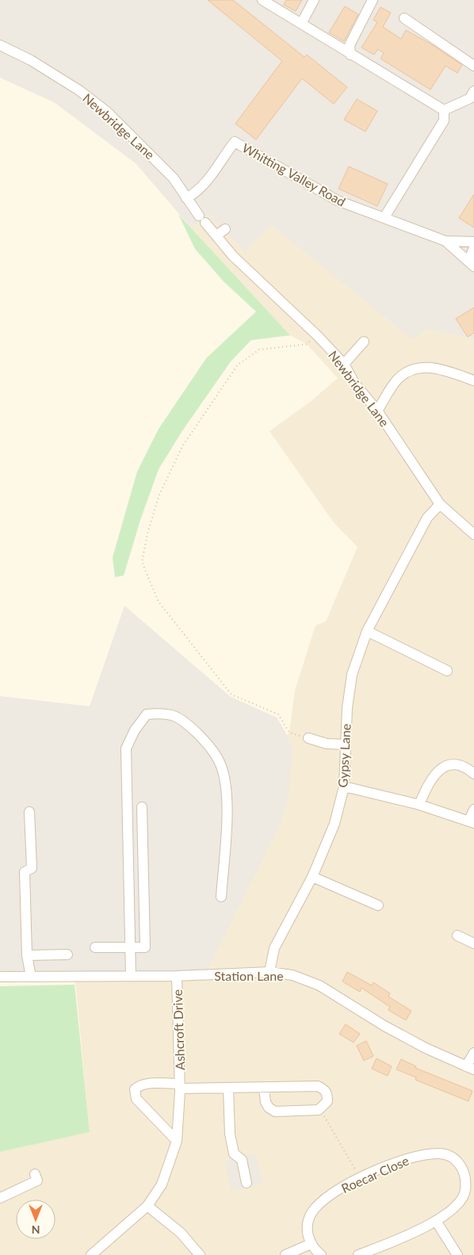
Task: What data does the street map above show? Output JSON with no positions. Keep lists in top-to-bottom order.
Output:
{
  "streets": {
    "street": [
      "Newbridge Lane",
      "Whitting Valley Road",
      "Gypsy Lane",
      "Station Lane",
      "Ashcroft Drive",
      "Roecar Close"
    ]
  },
  "crossings": [
    ["Newbridge Lane", "Whitting Valley Road"],
    ["Newbridge Lane", "Gypsy Lane"],
    ["Gypsy Lane", "Station Lane"],
    ["Station Lane", "Ashcroft Drive"]
  ],
  "north": "bottom"
}
